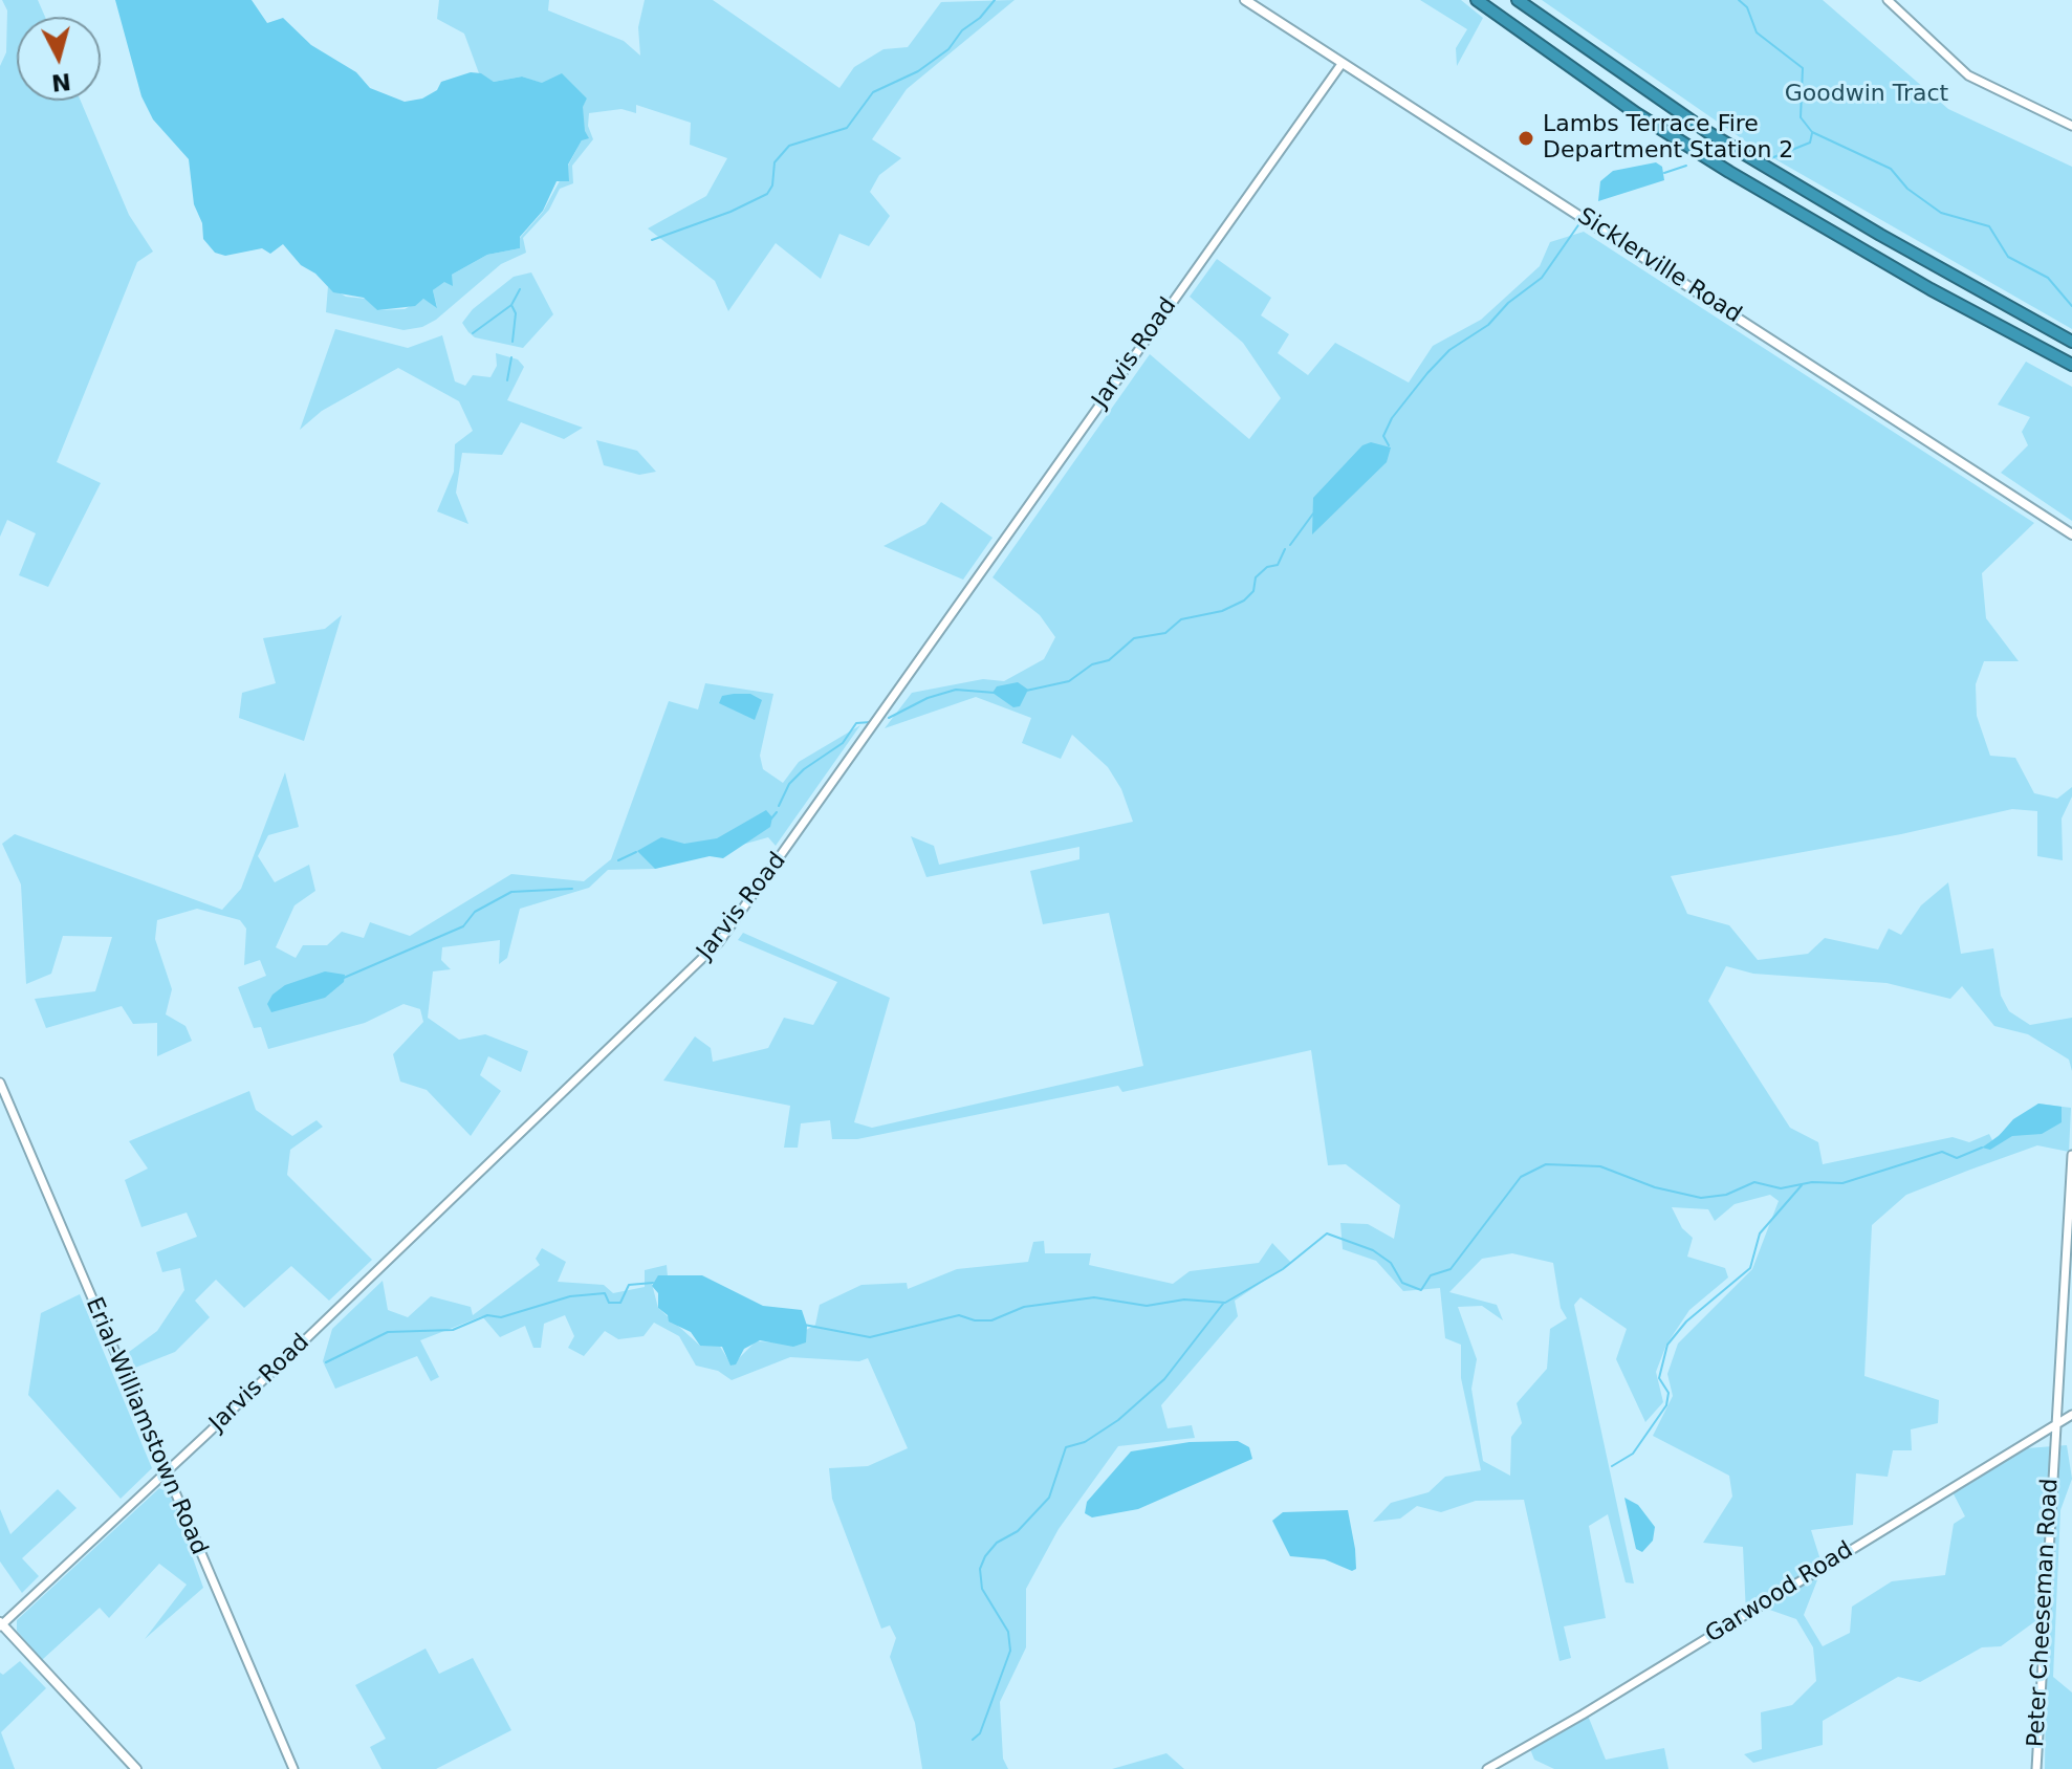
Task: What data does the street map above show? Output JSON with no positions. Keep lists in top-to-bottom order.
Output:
{
  "streets": {
    "main road": ["Sicklerville Road"],
    "street": [
      "Jarvis Road",
      "Erial-Williamstown Road",
      "Garwood Road",
      "Peter Cheeseman Road"
    ]
  },
  "crossings": [
    ["Sicklerville Road", "Jarvis Road"],
    ["Jarvis Road", "Erial-Williamstown Road"],
    ["Garwood Road", "Peter Cheeseman Road"]
  ],
  "parks": ["Goodwin Tract"],
  "places": ["Lambs Terrace Fire Department Station 2"],
  "north": "bottom"
}
